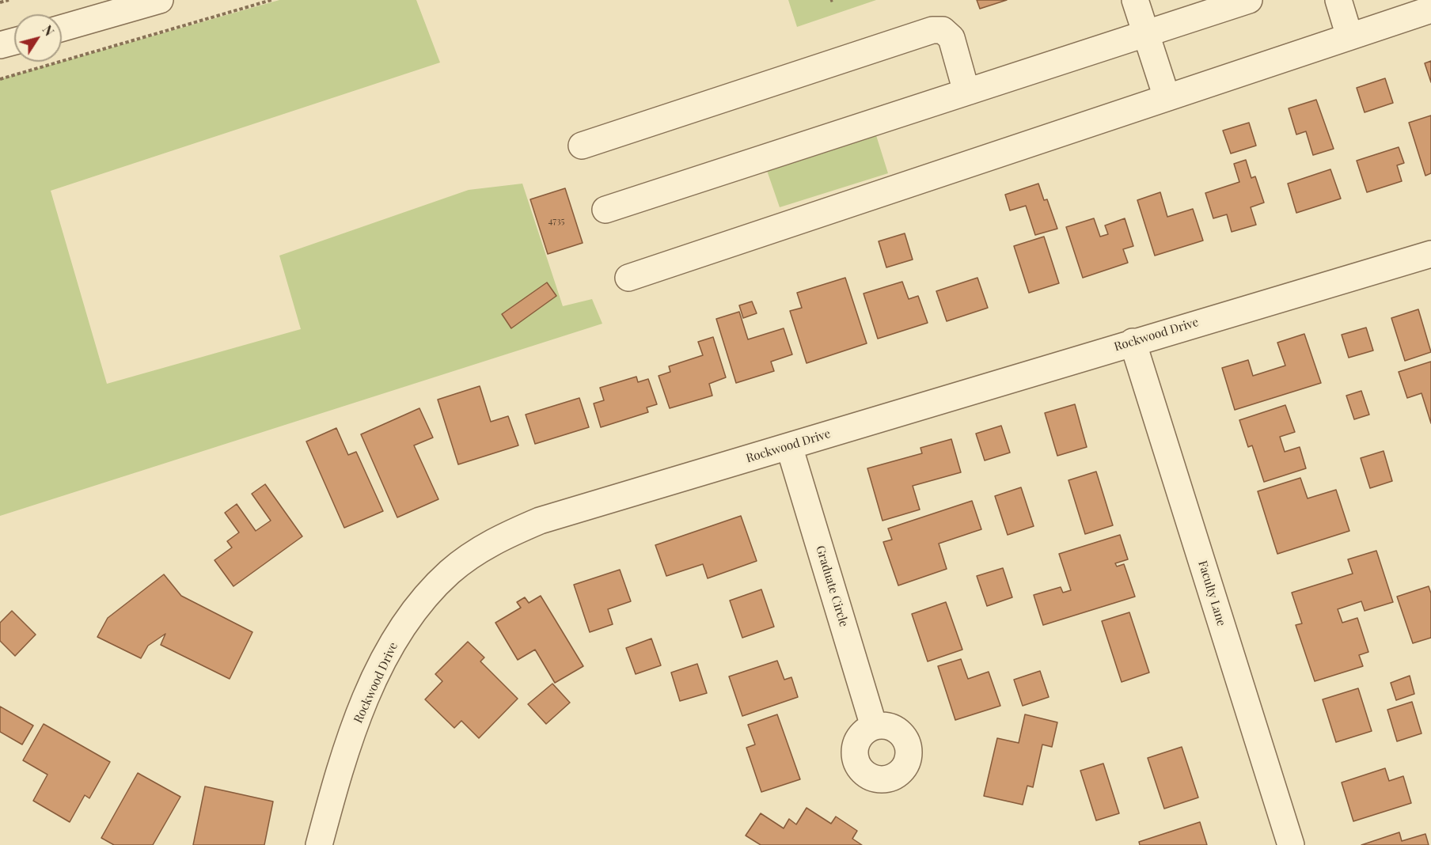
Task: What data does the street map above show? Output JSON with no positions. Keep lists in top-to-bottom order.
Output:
{
  "streets": {
    "street": ["Rockwood Drive", "Graduate Circle", "Faculty Lane"]
  },
  "crossings": [
    ["Rockwood Drive", "Graduate Circle"],
    ["Rockwood Drive", "Faculty Lane"]
  ],
  "house_numbers": ["4735"],
  "north": "top right"
}
